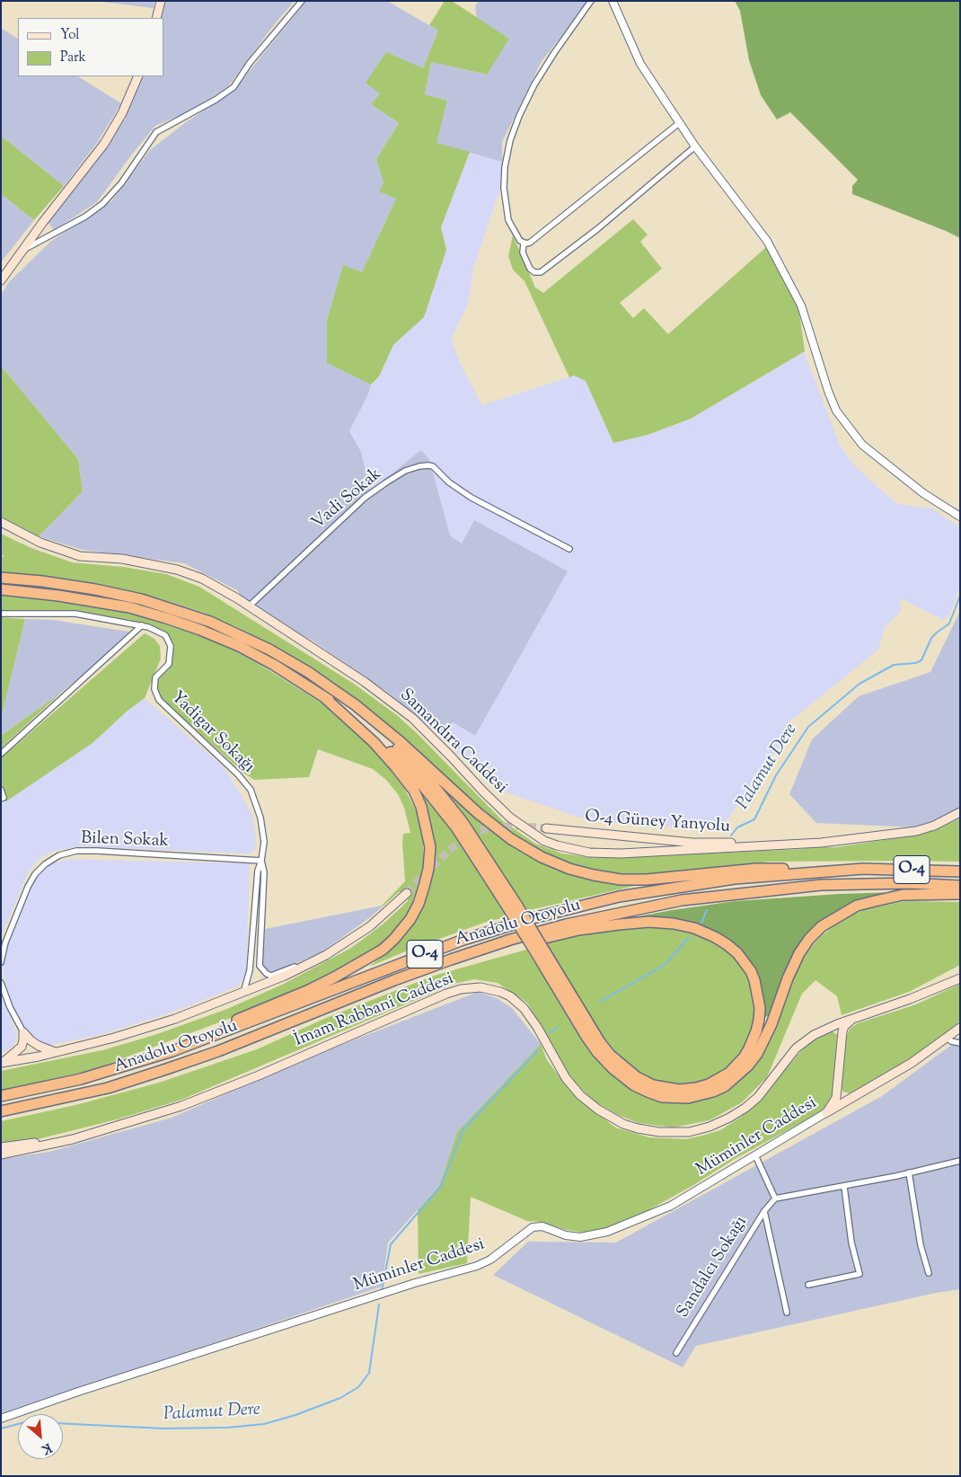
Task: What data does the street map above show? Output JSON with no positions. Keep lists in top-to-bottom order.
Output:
{
  "streets": {
    "highway": ["O-4", "Anadolu Otoyolu"],
    "main road": [
      "Samandıra Caddesi",
      "O-4 Güney Yanyolu",
      "İmam Rabbani Caddesi",
      "Müminler Caddesi"
    ],
    "street": [
      "Vadi Sokak",
      "Yadigar Sokağı",
      "Bilen Sokak",
      "Sandalcı Sokağı"
    ]
  },
  "crossings": [
    ["Vadi Sokak", "Samandıra Caddesi"],
    ["Yadigar Sokağı", "Bilen Sokak"],
    ["Samandıra Caddesi", "O-4 Güney Yanyolu"]
  ],
  "water": ["Palamut Dere"],
  "legend": ["Yol", "Park"],
  "north": "bottom right"
}
